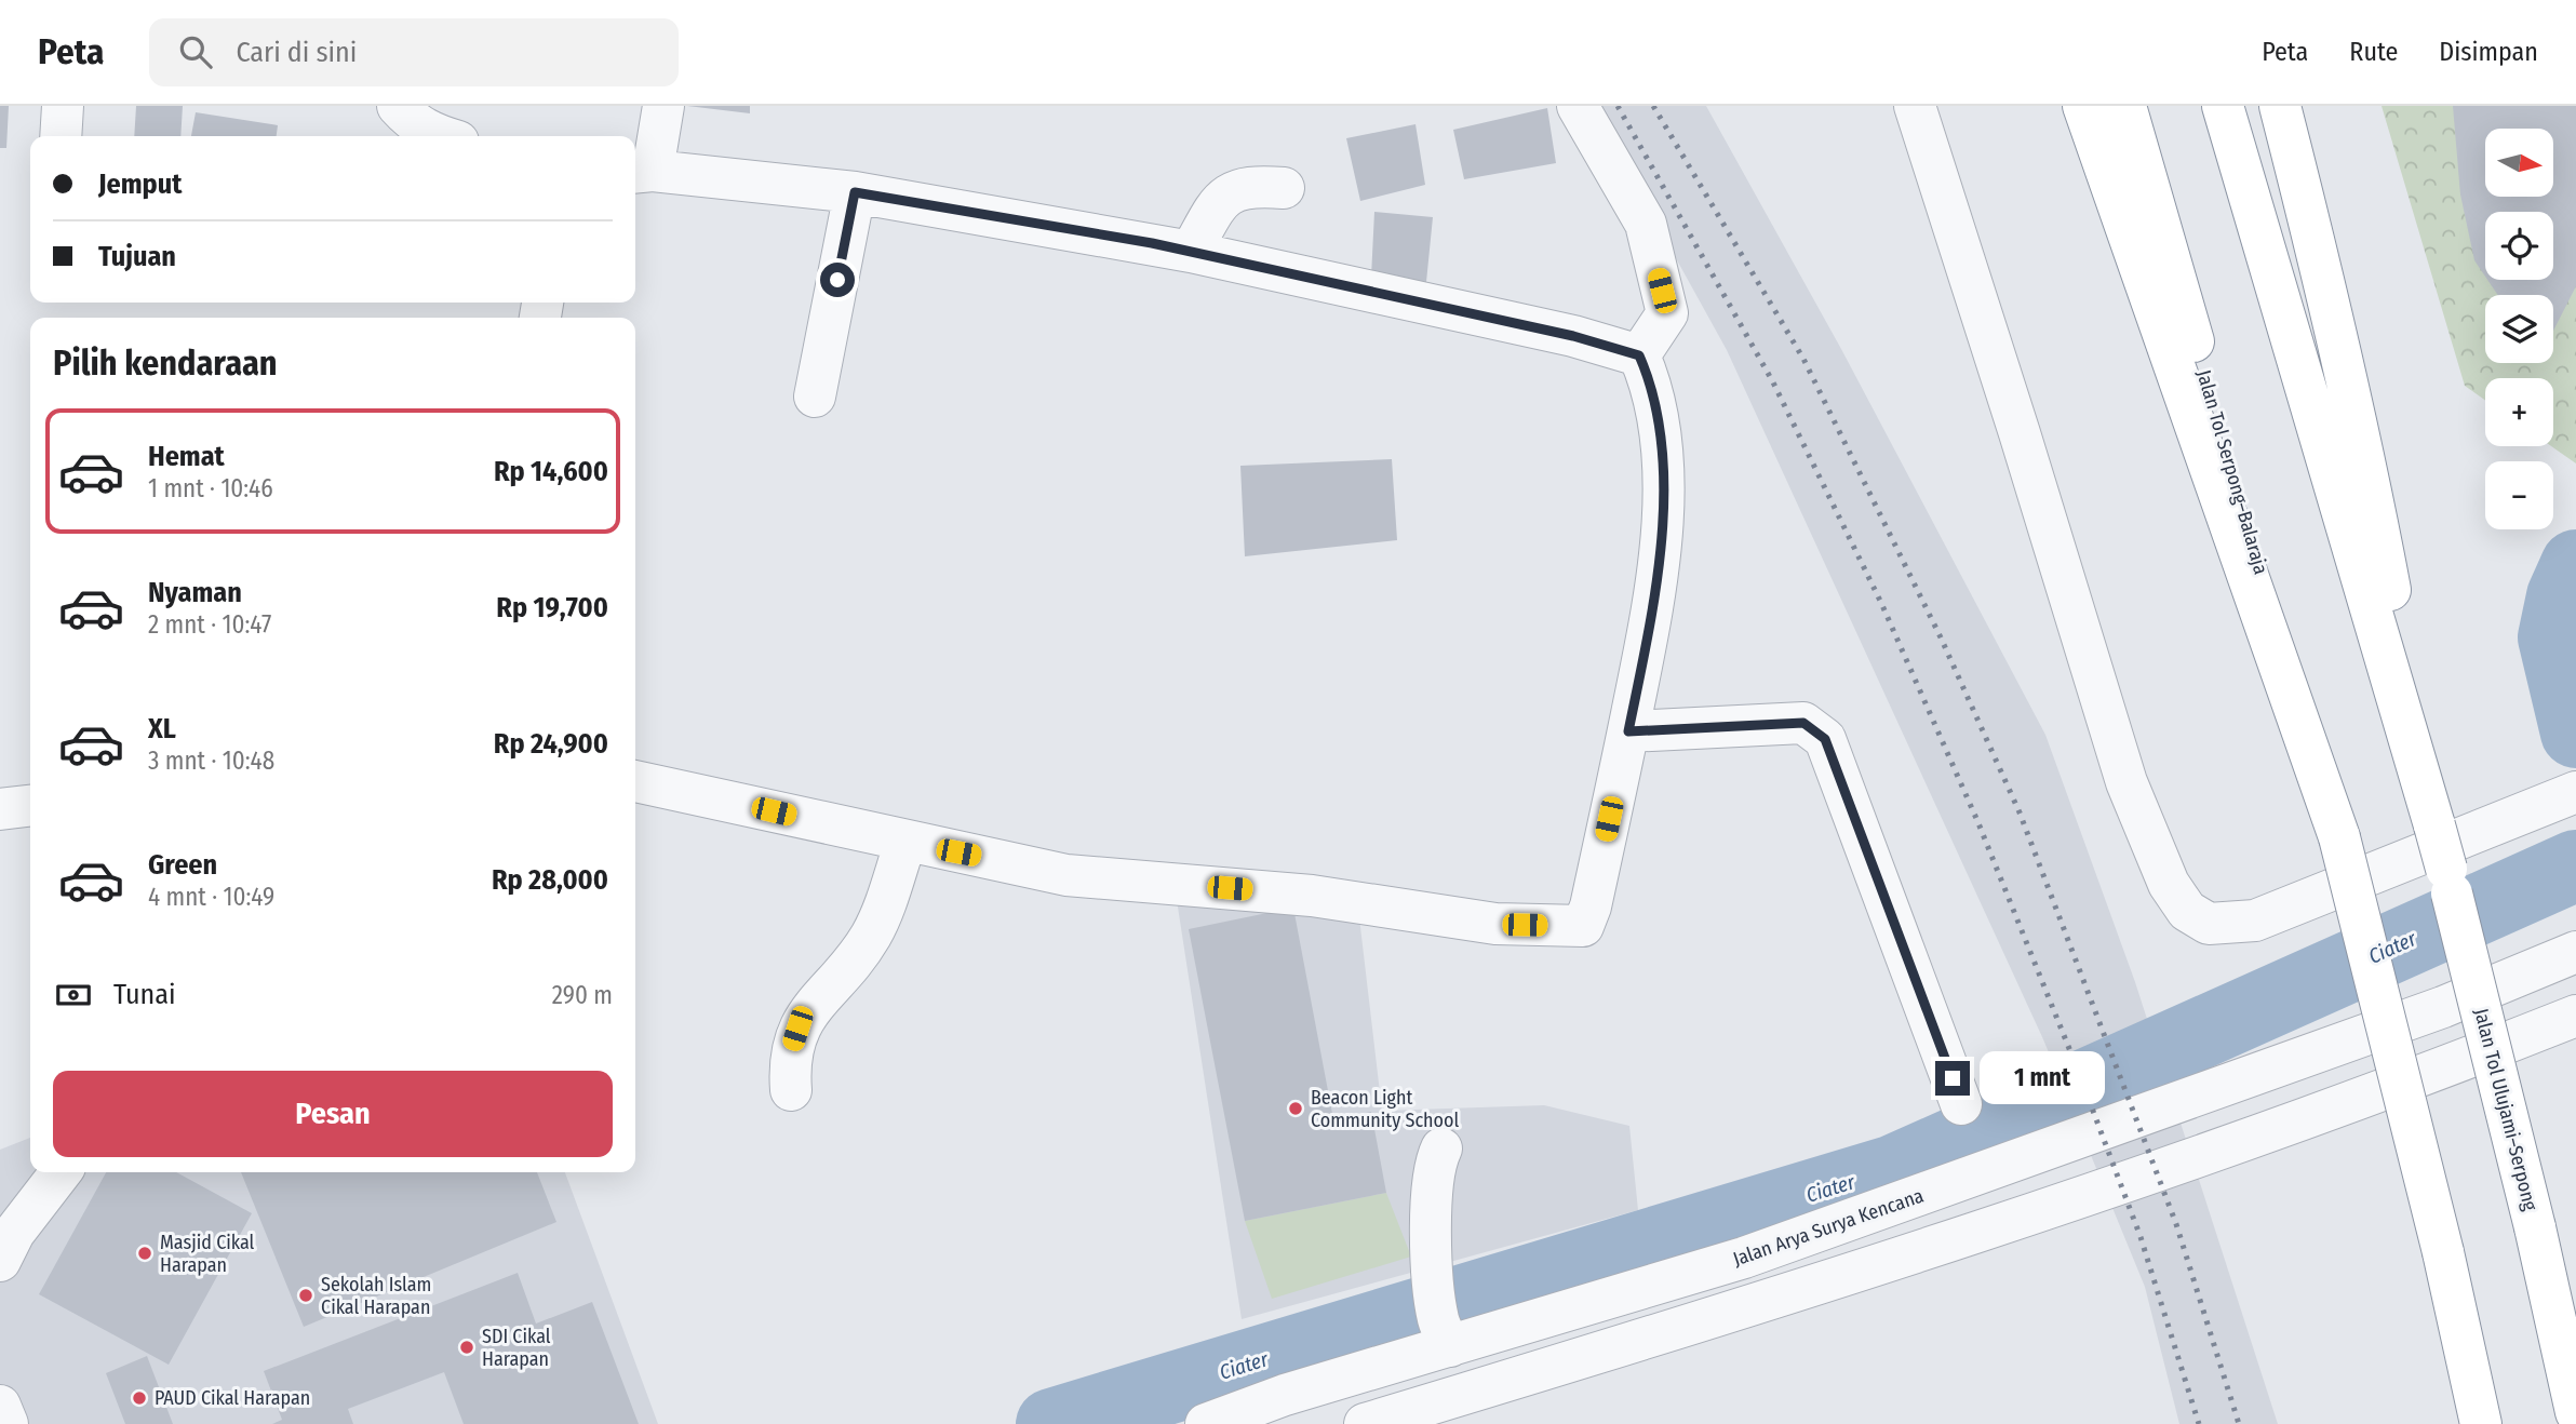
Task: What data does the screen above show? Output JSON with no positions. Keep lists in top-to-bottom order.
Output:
{
  "streets": {
    "highway": ["Jalan Tol Serpong–Balaraja", "Jalan Tol Ulujami–Serpong"],
    "street": ["Jalan Arya Surya Kencana"]
  },
  "water": ["Ciater"],
  "places": [
    "Beacon Light Community School",
    "Masjid Cikal Harapan",
    "Sekolah Islam Cikal Harapan",
    "SDI Cikal Harapan",
    "PAUD Cikal Harapan"
  ],
  "north": "right",
  "page": {
    "header": "Peta",
    "search": "Cari di sini",
    "nav": ["Peta", "Rute", "Disimpan"],
    "map_buttons": ["+", "−"],
    "banner": ["Jemput", "Tujuan"],
    "heading": "Pilih kendaraan",
    "list": [
      {
        "name": "Hemat",
        "note": "1 mnt · 10:46",
        "value": "Rp 14,600"
      },
      {
        "name": "Nyaman",
        "note": "2 mnt · 10:47",
        "value": "Rp 19,700"
      },
      {
        "name": "XL",
        "note": "3 mnt · 10:48",
        "value": "Rp 24,900"
      },
      {
        "name": "Green",
        "note": "4 mnt · 10:49",
        "value": "Rp 28,000"
      }
    ],
    "pay": ["Tunai", "290 m"],
    "bubble": "1 mnt",
    "buttons": "Pesan"
  }
}
